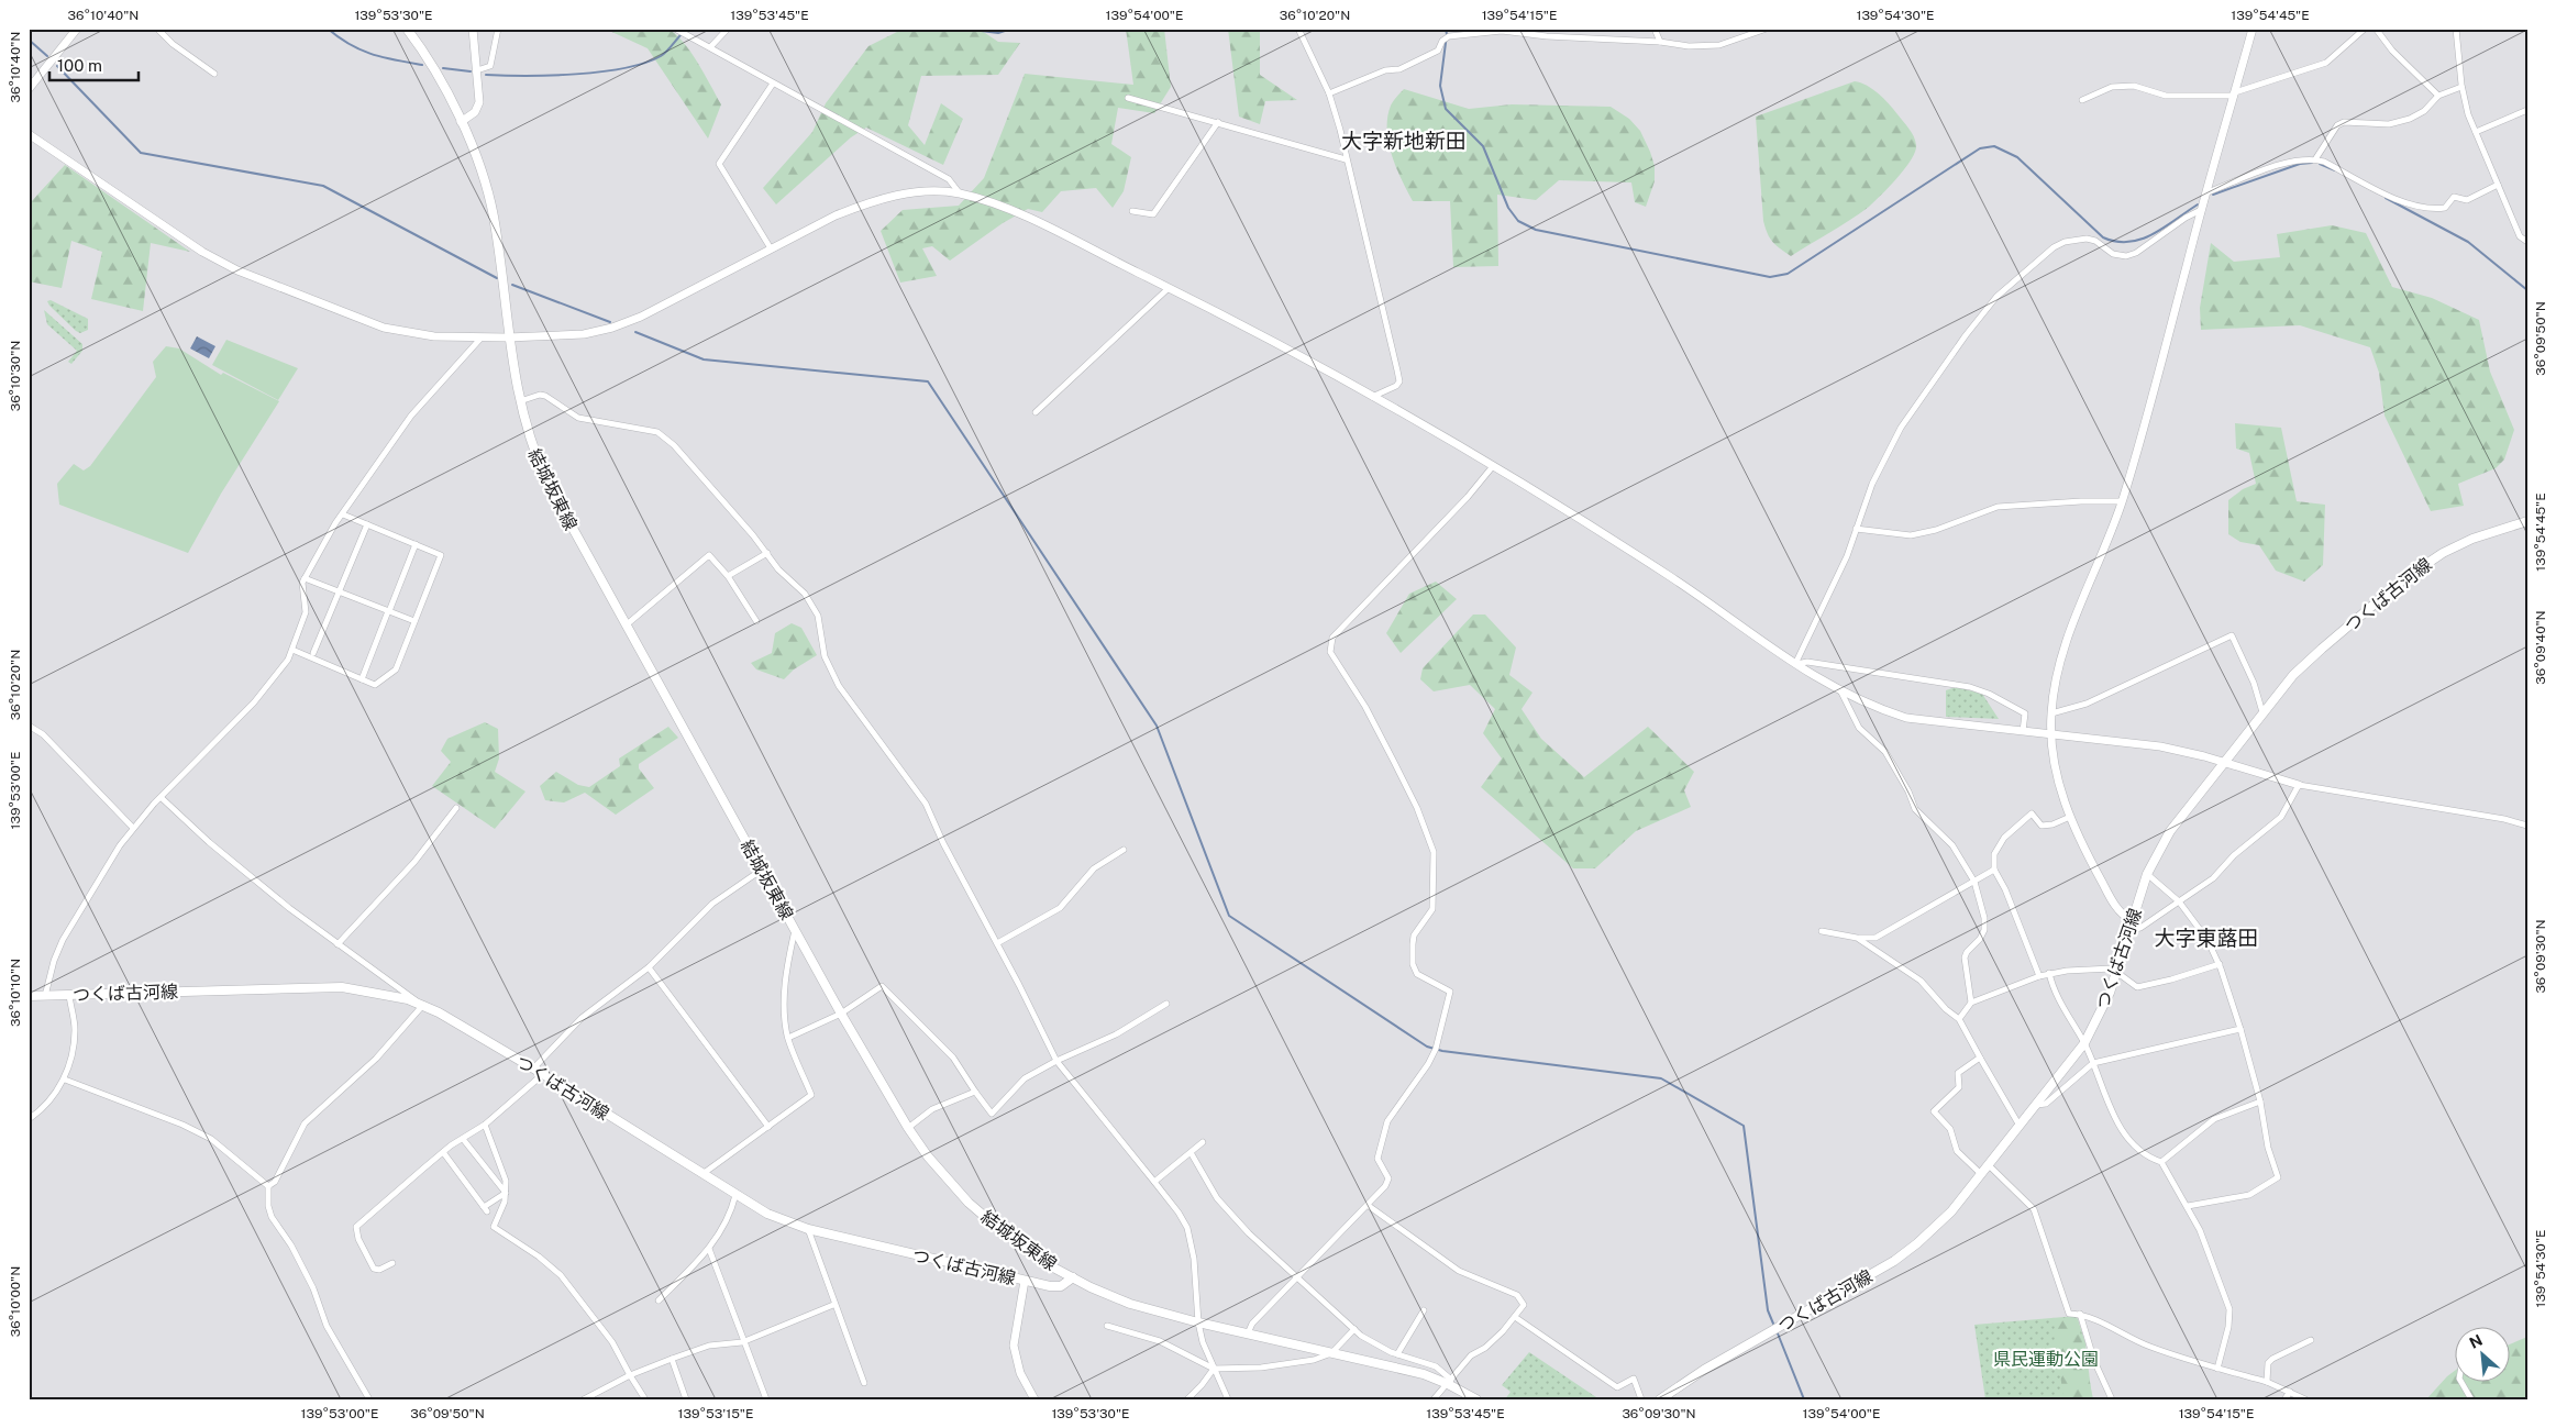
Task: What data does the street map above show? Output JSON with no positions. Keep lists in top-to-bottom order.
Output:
{
  "streets": {
    "main road": ["結城坂東線", "つくば古河線"]
  },
  "crossings": [
    ["結城坂東線", "つくば古河線"]
  ],
  "districts": ["大字新地新田", "大字東蕗田"],
  "parks": ["県民運動公園"],
  "scale_bar": "100 m",
  "north": "top left",
  "coordinates": [
    "36°10'40\"N",
    "139°53'30\"E",
    "139°53'45\"E",
    "139°54'00\"E",
    "36°10'20\"N",
    "139°54'15\"E",
    "139°54'30\"E",
    "139°54'45\"E",
    "36°09'50\"N",
    "36°10'30\"N",
    "36°09'40\"N",
    "139°53'00\"E",
    "36°09'30\"N",
    "36°10'10\"N",
    "36°10'00\"N",
    "139°53'15\"E"
  ]
}
